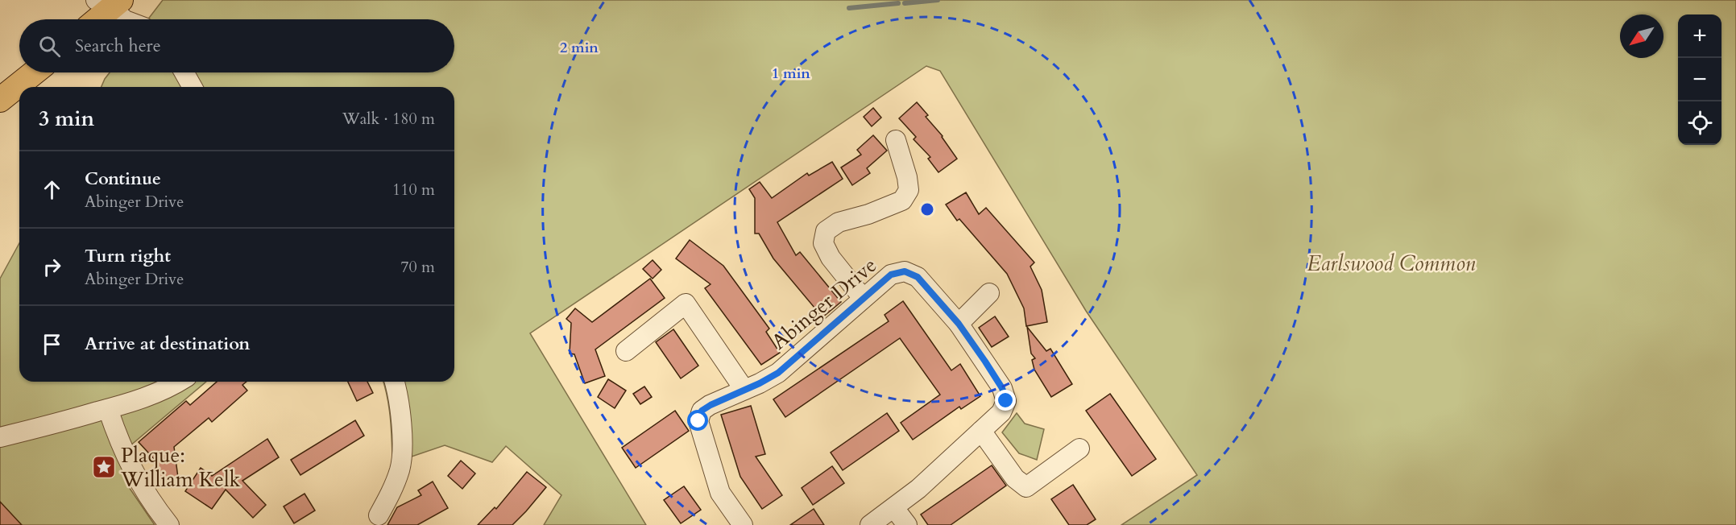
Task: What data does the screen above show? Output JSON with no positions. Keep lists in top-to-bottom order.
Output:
{
  "streets": {
    "street": ["Abinger Drive"]
  },
  "parks": ["Earlswood Common"],
  "places": {
    "place": ["Plaque: William Kelk"]
  },
  "north": "bottom left",
  "page": {
    "map_buttons": ["+", "−"],
    "search": "Search here",
    "heading": ["3 min", "Walk · 180 m"],
    "list": [
      ["Continue", "Abinger Drive", "110 m"],
      ["Turn right", "Abinger Drive", "70 m"],
      "Arrive at destination"
    ]
  },
  "rings": ["2 min", "1 min"]
}
